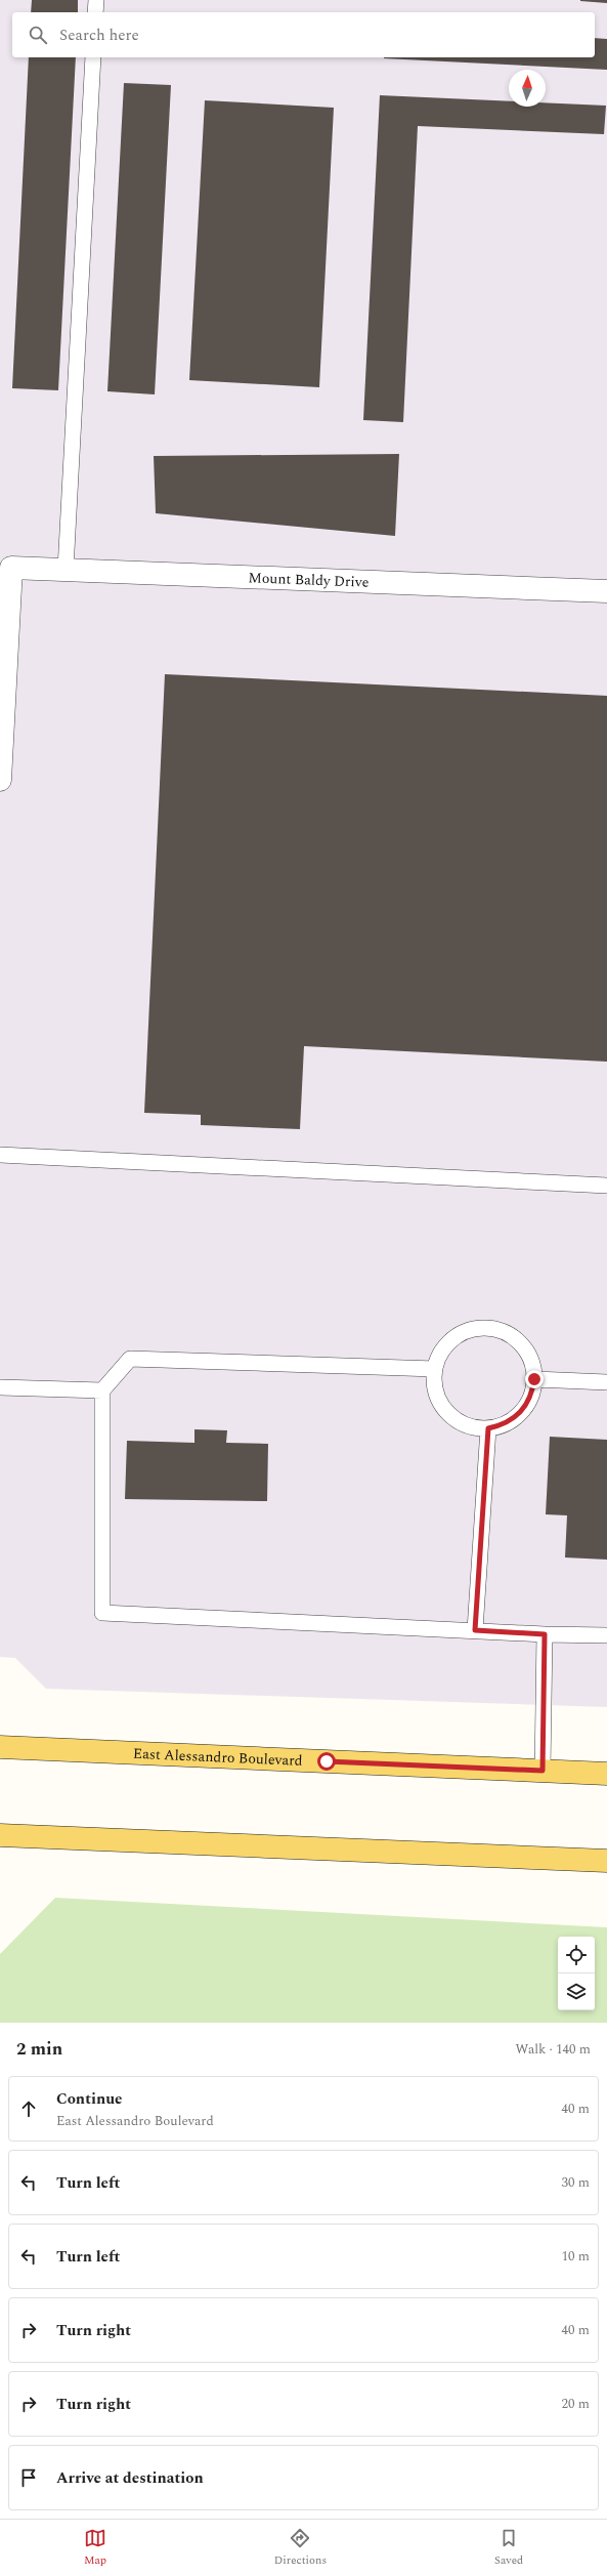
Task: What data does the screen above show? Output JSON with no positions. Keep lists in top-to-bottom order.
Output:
{
  "streets": {
    "main road": ["East Alessandro Boulevard"],
    "street": ["Mount Baldy Drive"]
  },
  "north": "top",
  "page": {
    "search": "Search here",
    "heading": ["2 min", "Walk · 140 m"],
    "list": [
      ["Continue", "East Alessandro Boulevard", "40 m"],
      ["Turn left", "30 m"],
      ["Turn left", "10 m"],
      ["Turn right", "40 m"],
      ["Turn right", "20 m"],
      "Arrive at destination"
    ],
    "nav": ["Map", "Directions", "Saved"]
  }
}
